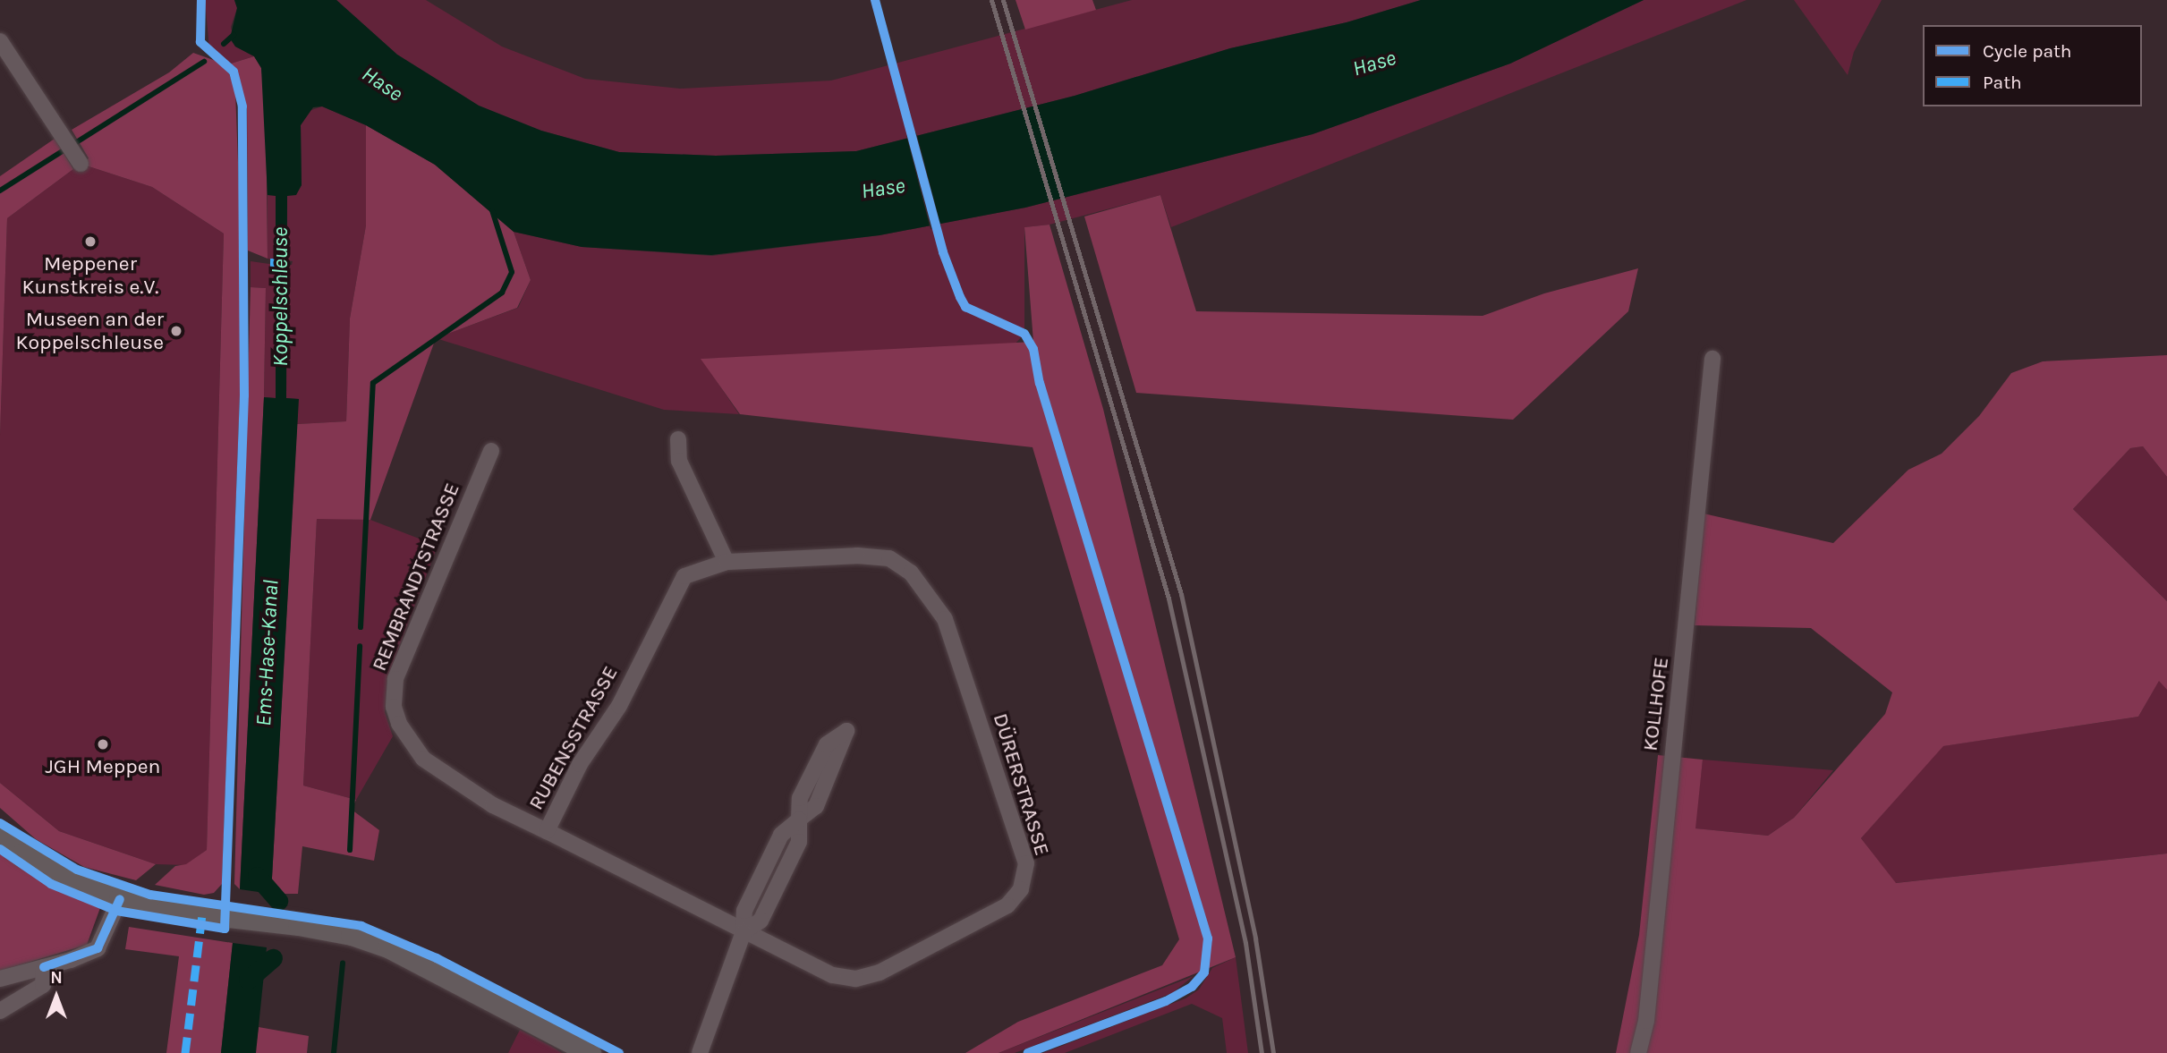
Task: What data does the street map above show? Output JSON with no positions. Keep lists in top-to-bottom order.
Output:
{
  "streets": {
    "street": [
      "REMBRANDTSTRASSE",
      "KOLLHOFE",
      "RUBENSSTRASSE",
      "DÜRERSTRASSE"
    ]
  },
  "crossings": [
    ["REMBRANDTSTRASSE", "RUBENSSTRASSE"],
    ["RUBENSSTRASSE", "DÜRERSTRASSE"]
  ],
  "water": ["Hase", "Koppelschleuse", "Ems-Hase-Kanal"],
  "places": ["Meppener Kunstkreis e.V.", "Museen an der Koppelschleuse", "JGH Meppen"],
  "legend": ["Cycle path", "Path"],
  "north": "top"
}
